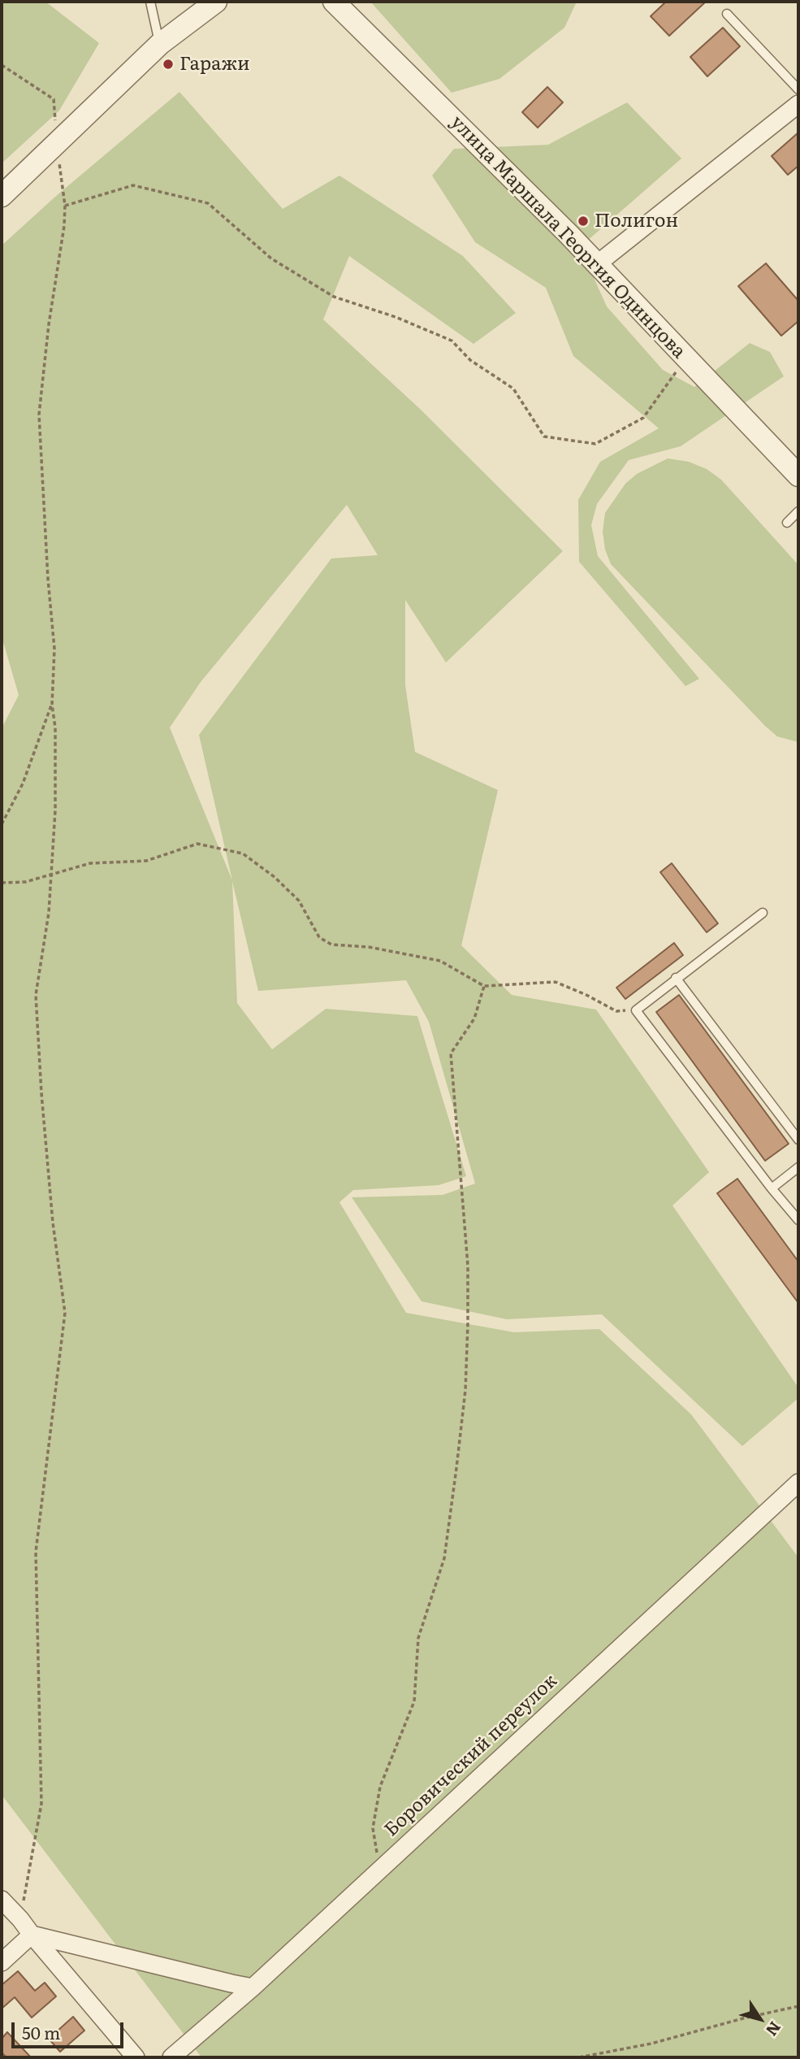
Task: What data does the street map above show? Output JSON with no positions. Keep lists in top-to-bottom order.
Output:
{
  "streets": {
    "street": ["улица Маршала Георгия Одинцова", "Боровический переулок"]
  },
  "places": ["Гаражи", "Полигон"],
  "scale_bar": "50 m",
  "north": "bottom right"
}
